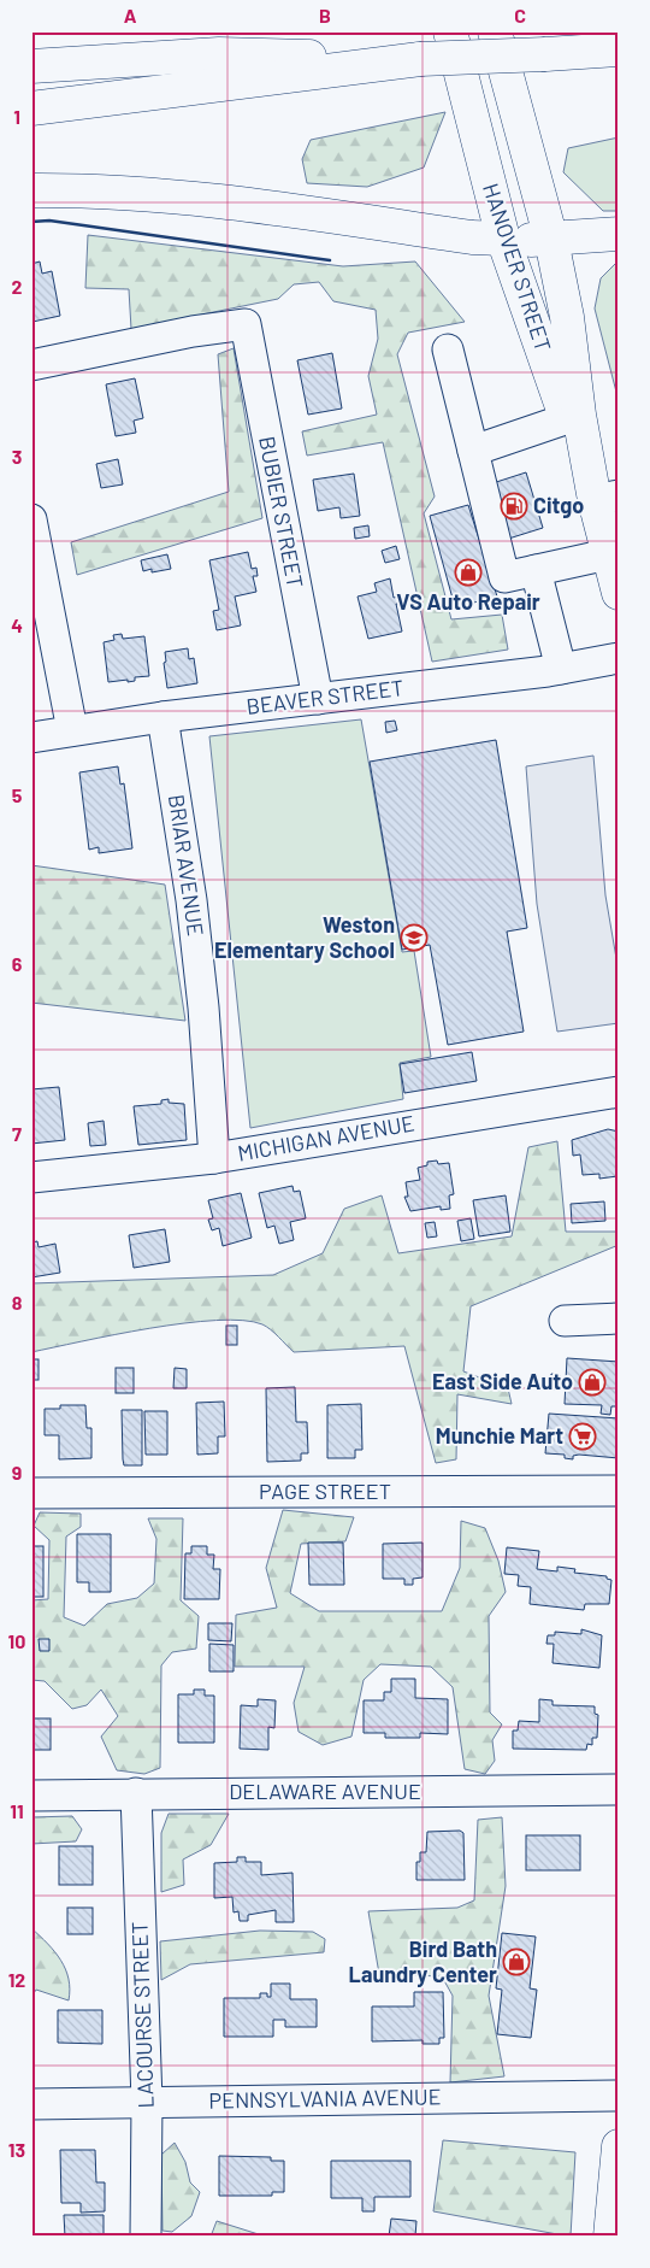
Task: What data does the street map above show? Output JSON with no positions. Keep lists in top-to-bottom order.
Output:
{
  "streets": {
    "main road": ["HANOVER STREET"],
    "street": [
      "BUBIER STREET",
      "BEAVER STREET",
      "BRIAR AVENUE",
      "MICHIGAN AVENUE",
      "PAGE STREET",
      "DELAWARE AVENUE",
      "LACOURSE STREET",
      "PENNSYLVANIA AVENUE"
    ]
  },
  "crossings": [
    ["BUBIER STREET", "BEAVER STREET"],
    ["BEAVER STREET", "BRIAR AVENUE"],
    ["BRIAR AVENUE", "MICHIGAN AVENUE"],
    ["DELAWARE AVENUE", "LACOURSE STREET"],
    ["LACOURSE STREET", "PENNSYLVANIA AVENUE"]
  ],
  "places": {
    "fuel station": ["Citgo"],
    "shop": ["VS Auto Repair", "East Side Auto", "Bird Bath Laundry Center"],
    "school or university": ["Weston Elementary School"],
    "supermarket": ["Munchie Mart"]
  },
  "grid": {
    "columns": ["A", "B", "C"],
    "rows": [
      "1",
      "2",
      "3",
      "4",
      "5",
      "6",
      "7",
      "8",
      "9",
      "10",
      "11",
      "12",
      "13"
    ]
  }
}
